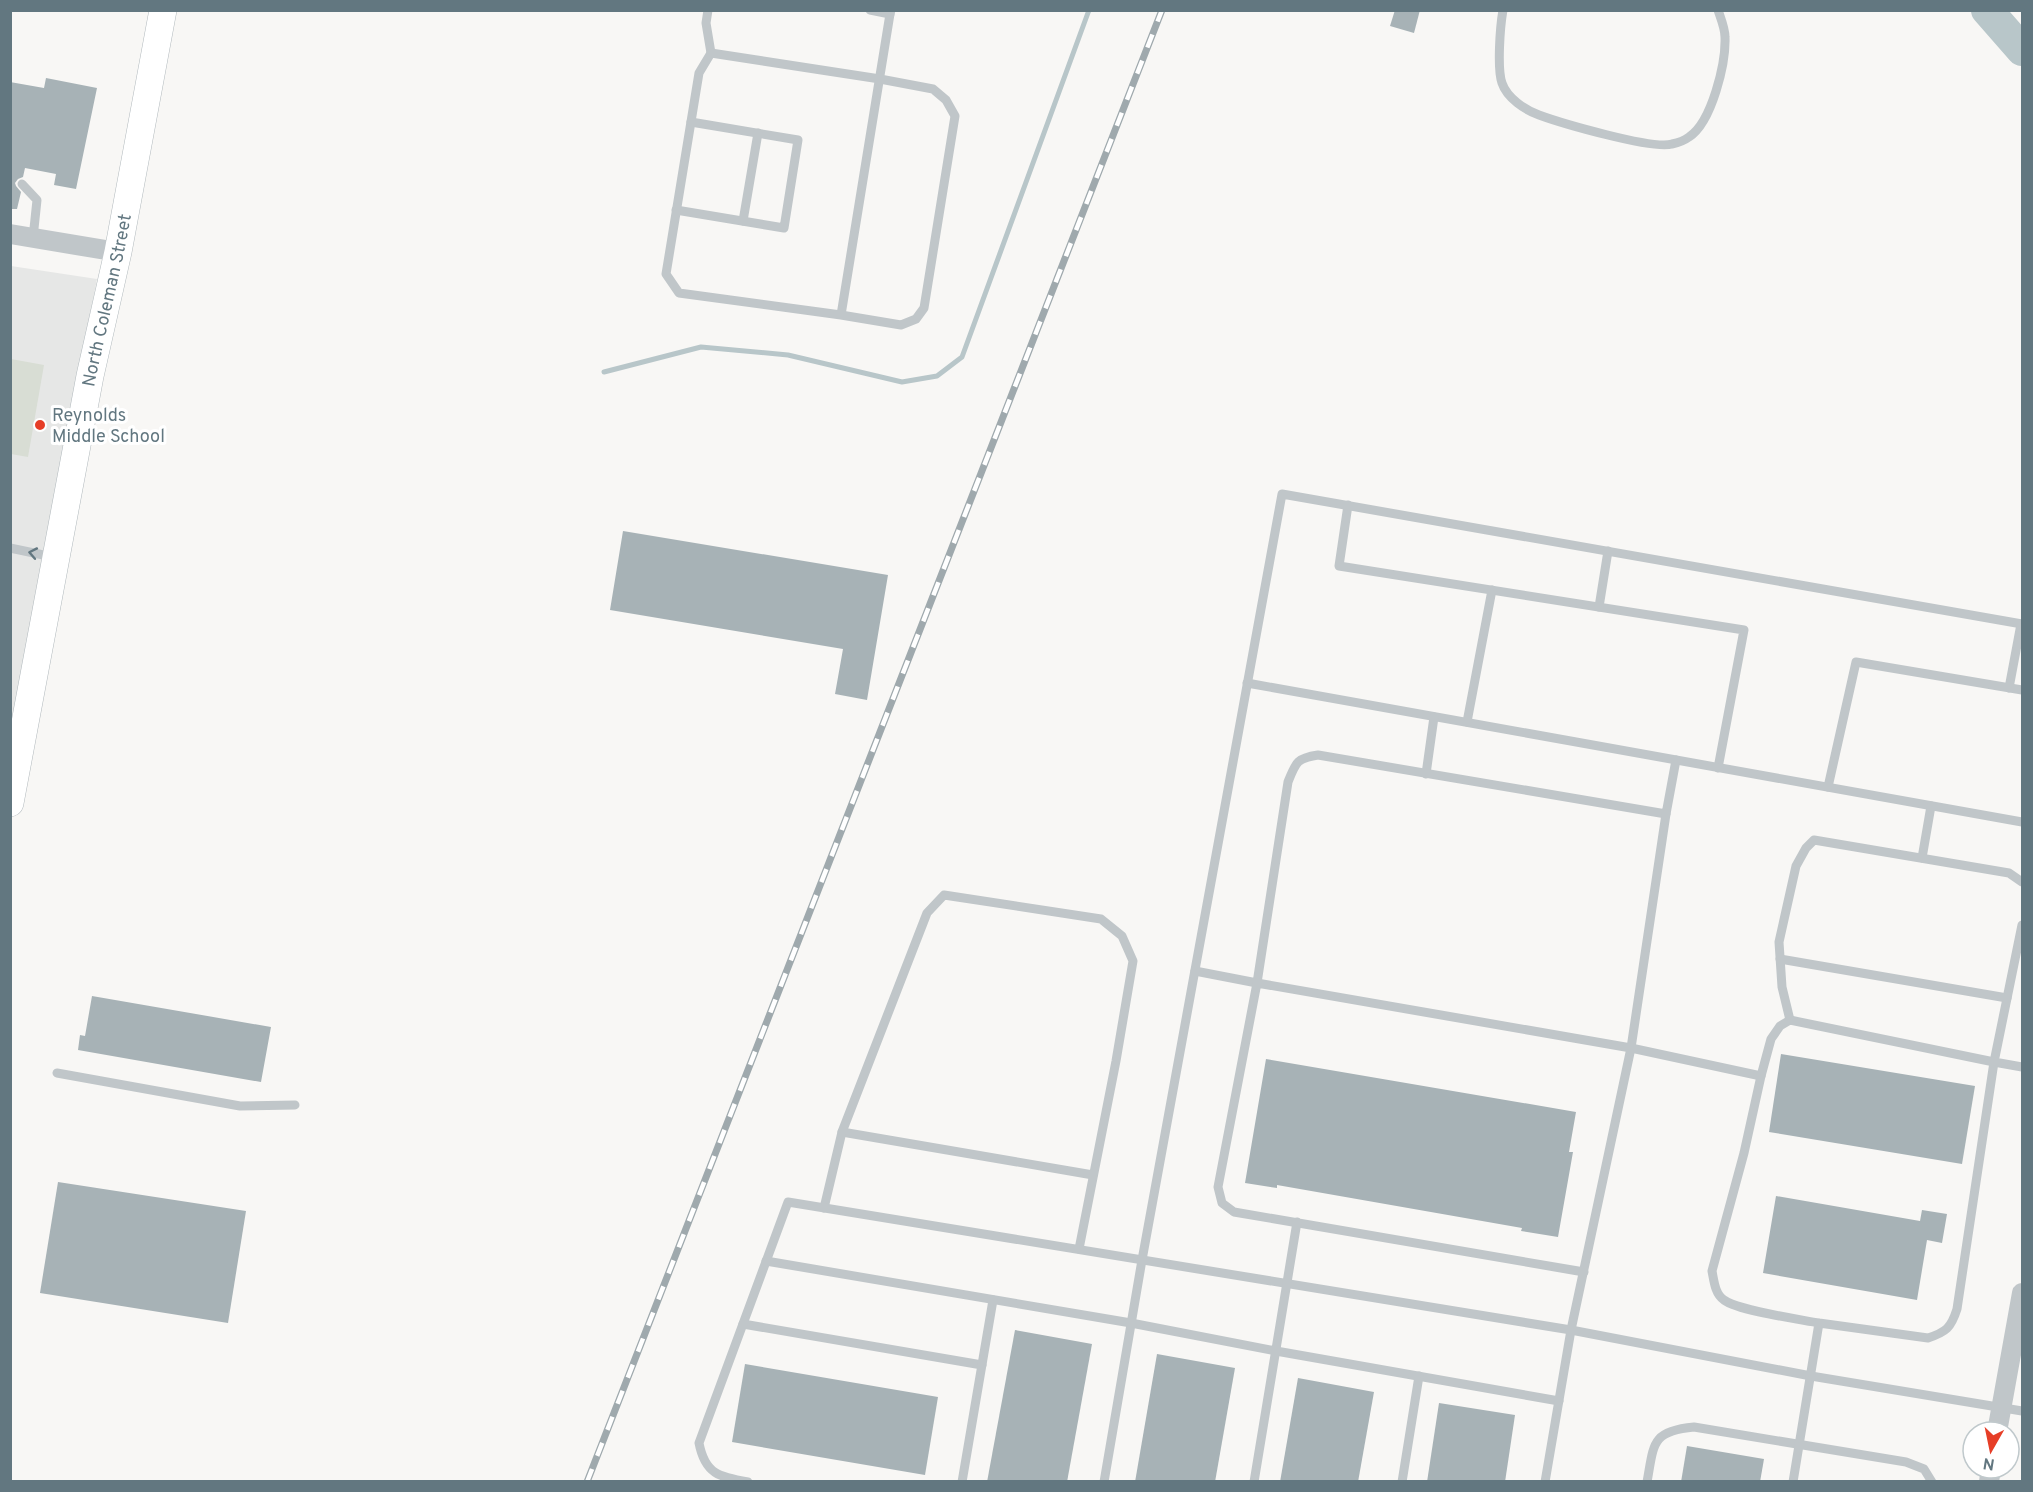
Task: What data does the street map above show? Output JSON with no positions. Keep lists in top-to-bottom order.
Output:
{
  "streets": {
    "street": ["North Coleman Street"]
  },
  "places": ["Reynolds Middle School"],
  "north": "bottom"
}
